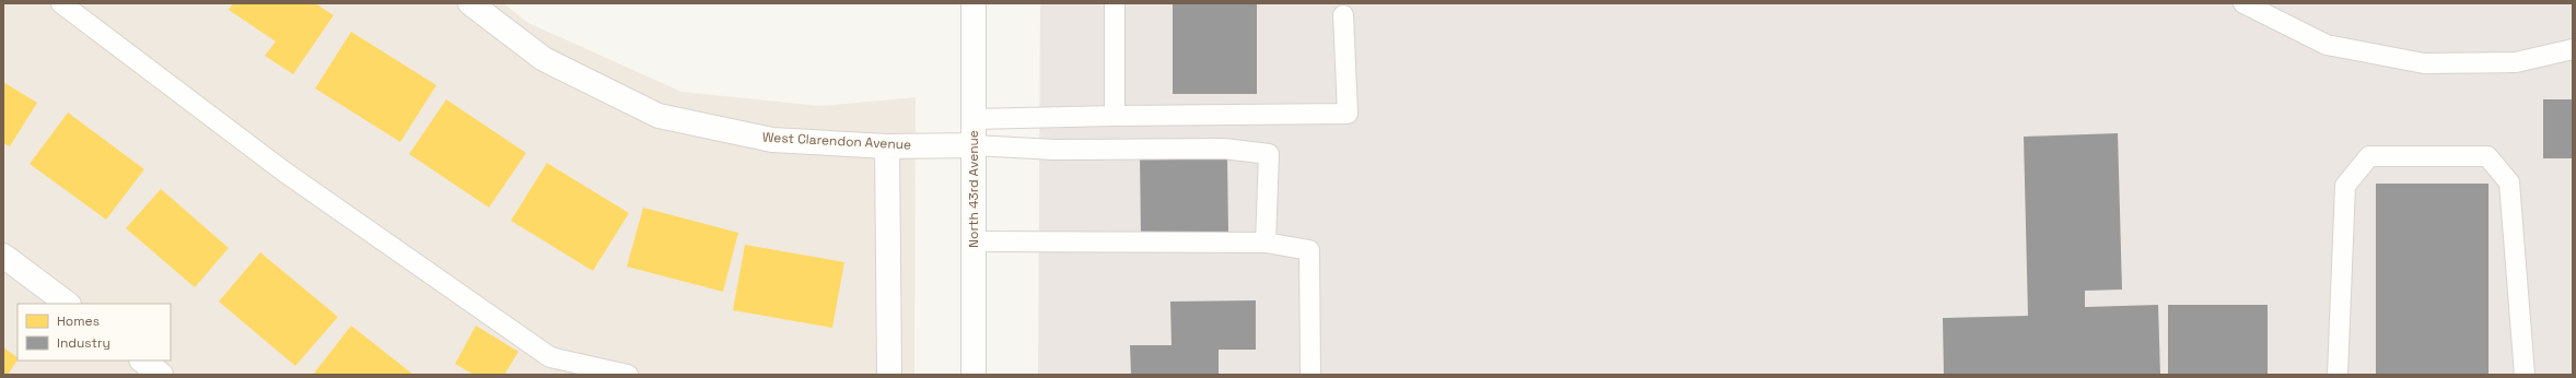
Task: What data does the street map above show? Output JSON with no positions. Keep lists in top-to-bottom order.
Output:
{
  "streets": {
    "street": ["West Clarendon Avenue", "North 43rd Avenue"]
  },
  "crossings": [
    ["West Clarendon Avenue", "North 43rd Avenue"]
  ],
  "legend": ["Homes", "Industry"]
}
